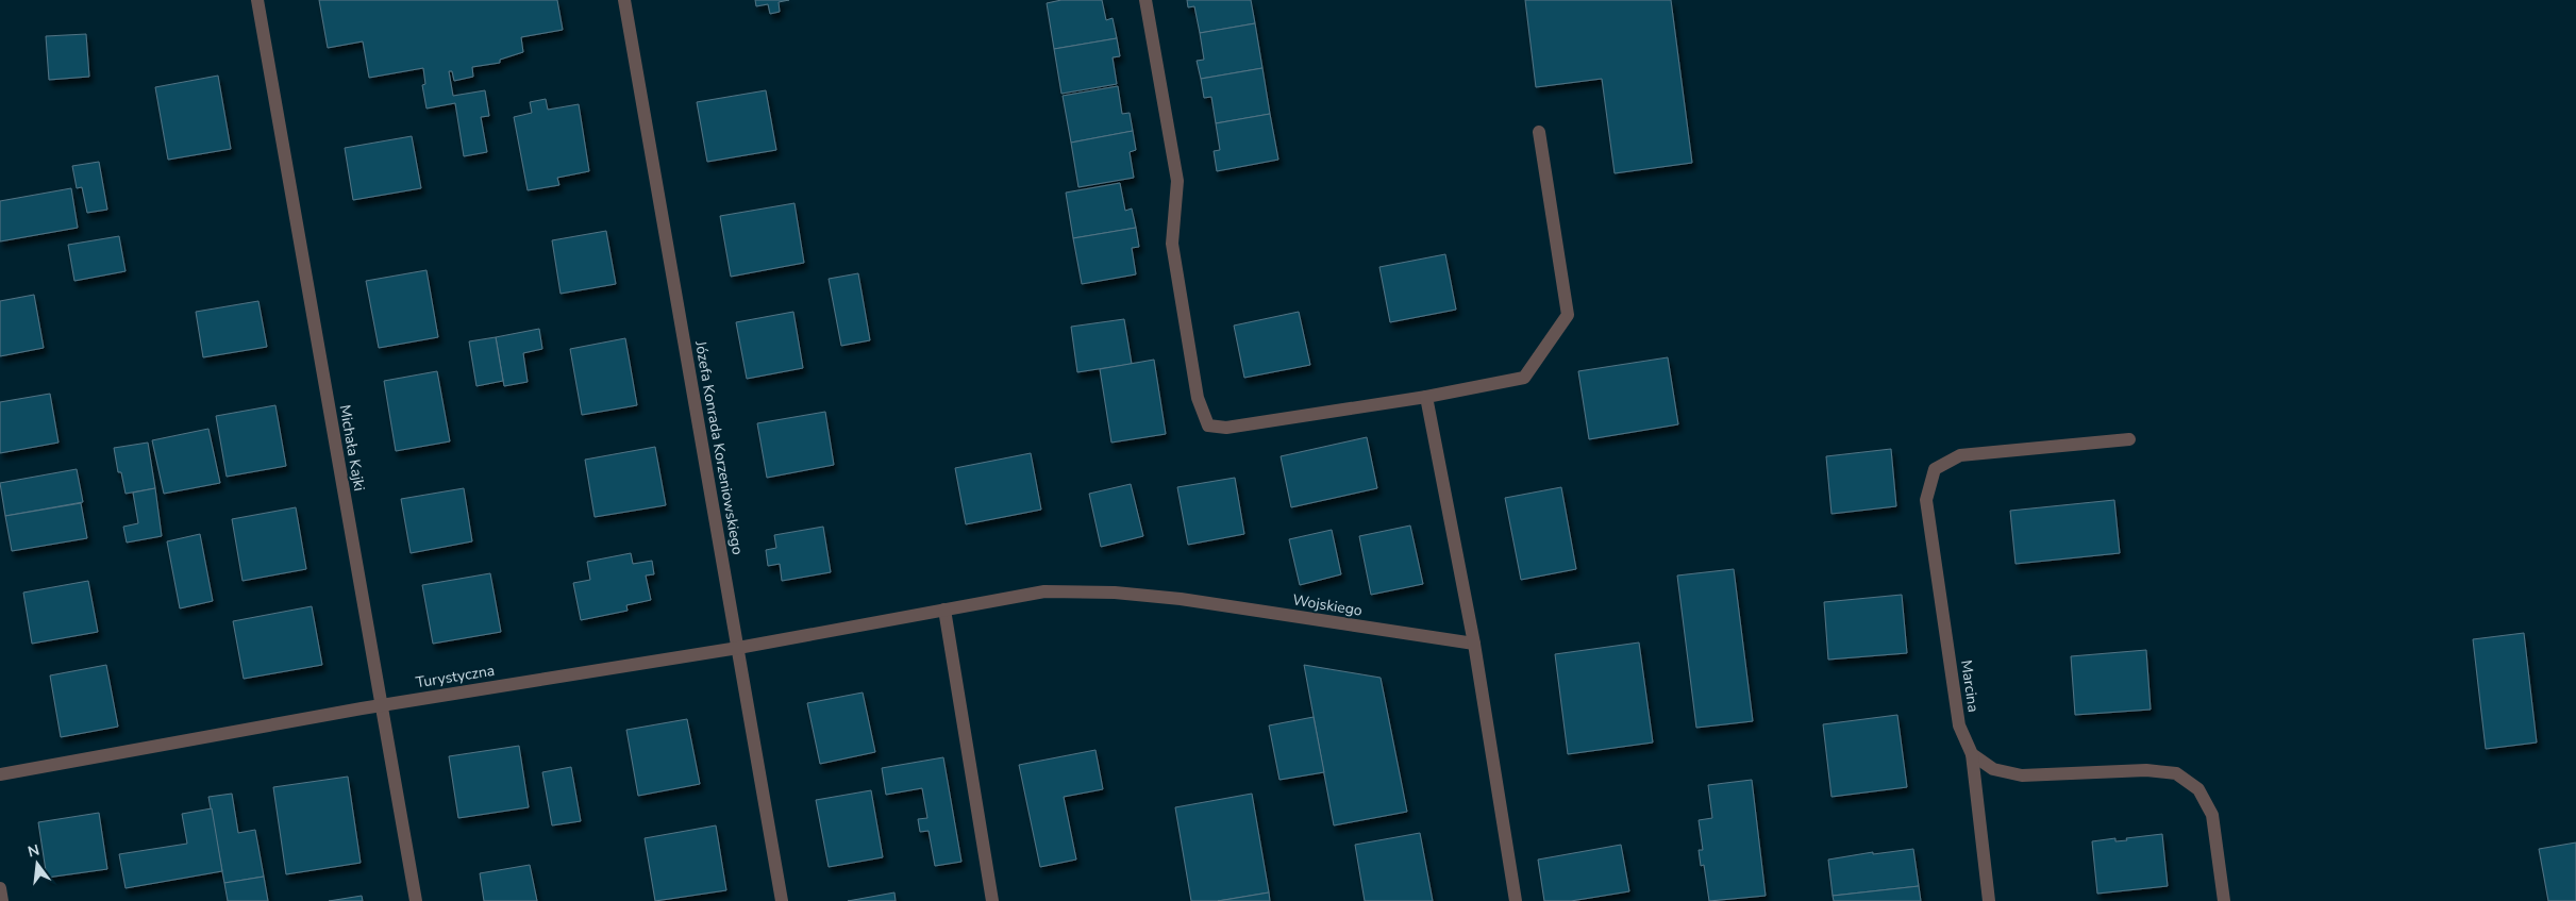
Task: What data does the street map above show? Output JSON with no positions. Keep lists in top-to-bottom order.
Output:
{
  "streets": {
    "street": [
      "Michała Kajki",
      "Józefa Konrada Korzeniowskiego",
      "Wojskiego",
      "Turystyczna",
      "Marcina"
    ]
  },
  "crossings": [
    ["Michała Kajki", "Turystyczna"],
    ["Józefa Konrada Korzeniowskiego", "Turystyczna"],
    ["Wojskiego", "Turystyczna"]
  ],
  "north": "top"
}
